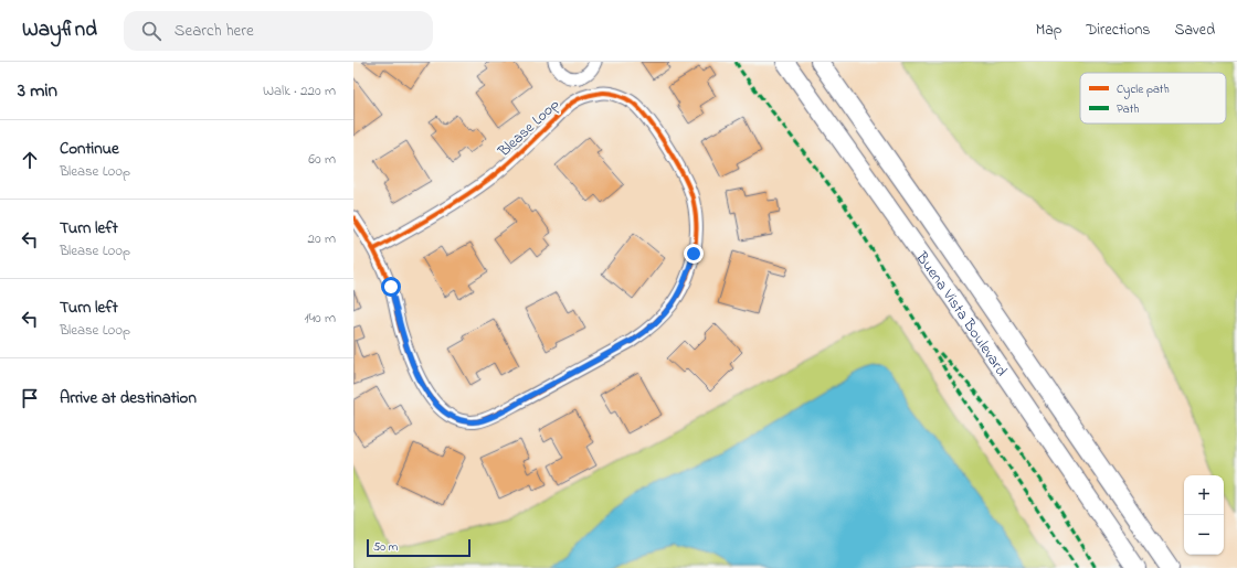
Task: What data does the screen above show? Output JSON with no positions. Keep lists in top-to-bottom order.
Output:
{
  "streets": {
    "main road": ["Buena Vista Boulevard"],
    "street": ["Blease Loop"]
  },
  "legend": ["Cycle path", "Path"],
  "scale_bar": "50 m",
  "page": {
    "header": "Wayfind",
    "search": "Search here",
    "nav": ["Map", "Directions", "Saved"],
    "heading": ["3 min", "Walk · 220 m"],
    "list": [
      ["Continue", "Blease Loop", "60 m"],
      ["Turn left", "Blease Loop", "20 m"],
      ["Turn left", "Blease Loop", "140 m"],
      "Arrive at destination"
    ],
    "map_buttons": ["+", "−"],
    "scale": "50 m"
  }
}
